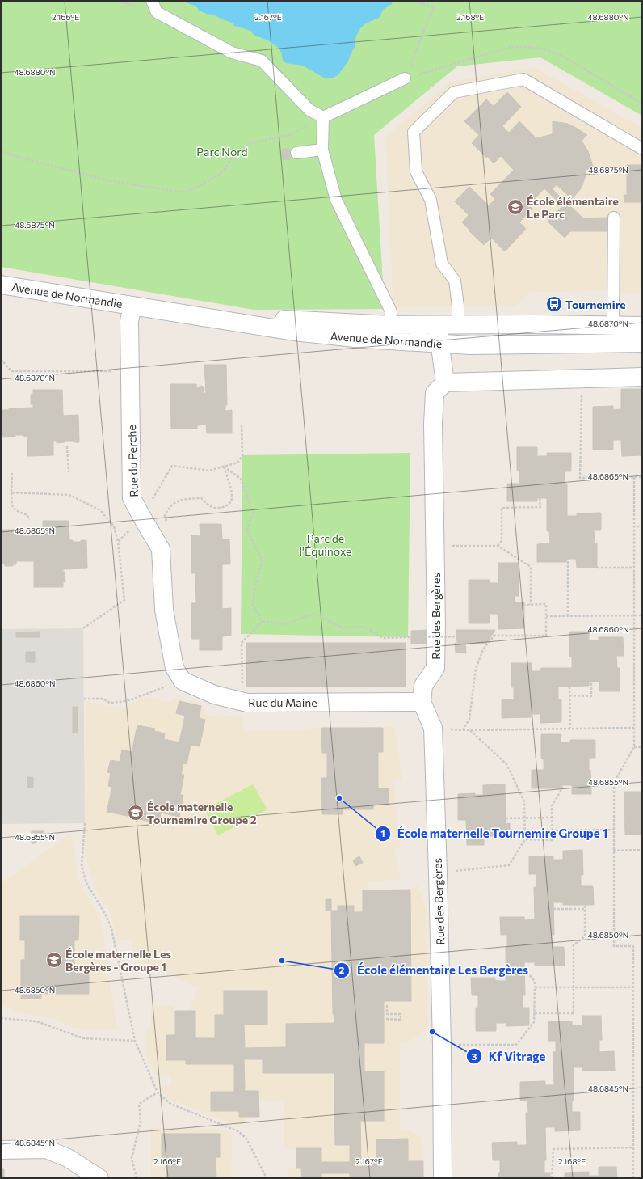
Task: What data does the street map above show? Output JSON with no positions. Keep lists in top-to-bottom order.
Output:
{
  "streets": {
    "street": [
      "Avenue de Normandie",
      "Rue du Perche",
      "Rue des Bergères",
      "Rue du Maine"
    ]
  },
  "crossings": [
    ["Avenue de Normandie", "Rue du Perche"],
    ["Rue du Perche", "Rue du Maine"],
    ["Rue des Bergères", "Rue du Maine"]
  ],
  "parks": ["Parc Nord", "Parc de l'Équinoxe"],
  "places": {
    "school or university": ["École élémentaire Le Parc", "École maternelle Tournemire Groupe 2", "École maternelle Les Bergères - Groupe 1"],
    "bus stop": ["Tournemire"],
    "other": ["École maternelle Tournemire Groupe 1", "École élémentaire Les Bergères", "Kf Vitrage"]
  },
  "coordinates": [
    "48.6880°N",
    "2.166°E",
    "2.167°E",
    "2.168°E",
    "48.6875°N",
    "48.6870°N",
    "48.6865°N",
    "48.6860°N",
    "48.6855°N",
    "48.6850°N",
    "48.6845°N"
  ]
}
